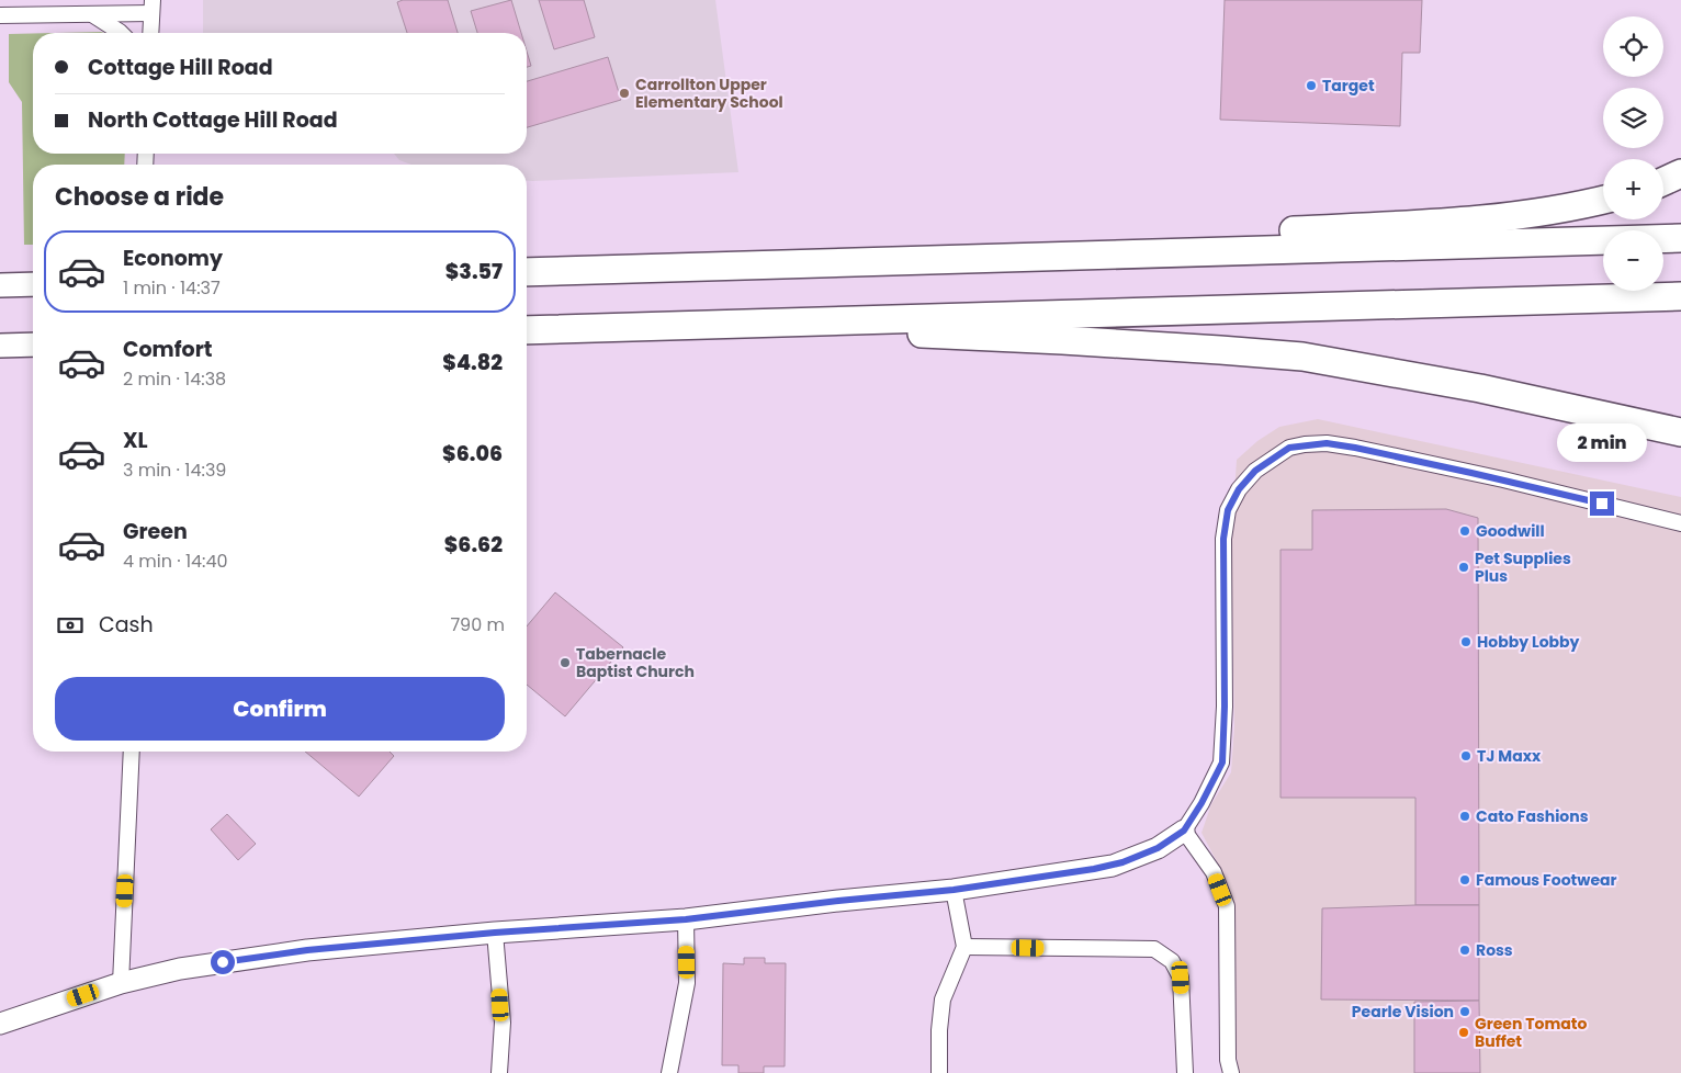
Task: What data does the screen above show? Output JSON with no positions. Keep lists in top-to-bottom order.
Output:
{
  "places": [
    "Target",
    "Carrollton Upper Elementary School",
    "Goodwill",
    "Pet Supplies Plus",
    "Hobby Lobby",
    "Tabernacle Baptist Church",
    "TJ Maxx",
    "Cato Fashions",
    "Famous Footwear",
    "Ross",
    "Pearle Vision",
    "Green Tomato Buffet"
  ],
  "page": {
    "map_buttons": ["+", "−"],
    "banner": ["Cottage Hill Road", "North Cottage Hill Road"],
    "heading": "Choose a ride",
    "list": [
      {
        "name": "Economy",
        "note": "1 min · 14:37",
        "value": "$3.57"
      },
      {
        "name": "Comfort",
        "note": "2 min · 14:38",
        "value": "$4.82"
      },
      {
        "name": "XL",
        "note": "3 min · 14:39",
        "value": "$6.06"
      },
      {
        "name": "Green",
        "note": "4 min · 14:40",
        "value": "$6.62"
      }
    ],
    "bubble": "2 min",
    "pay": ["Cash", "790 m"],
    "buttons": "Confirm"
  }
}
